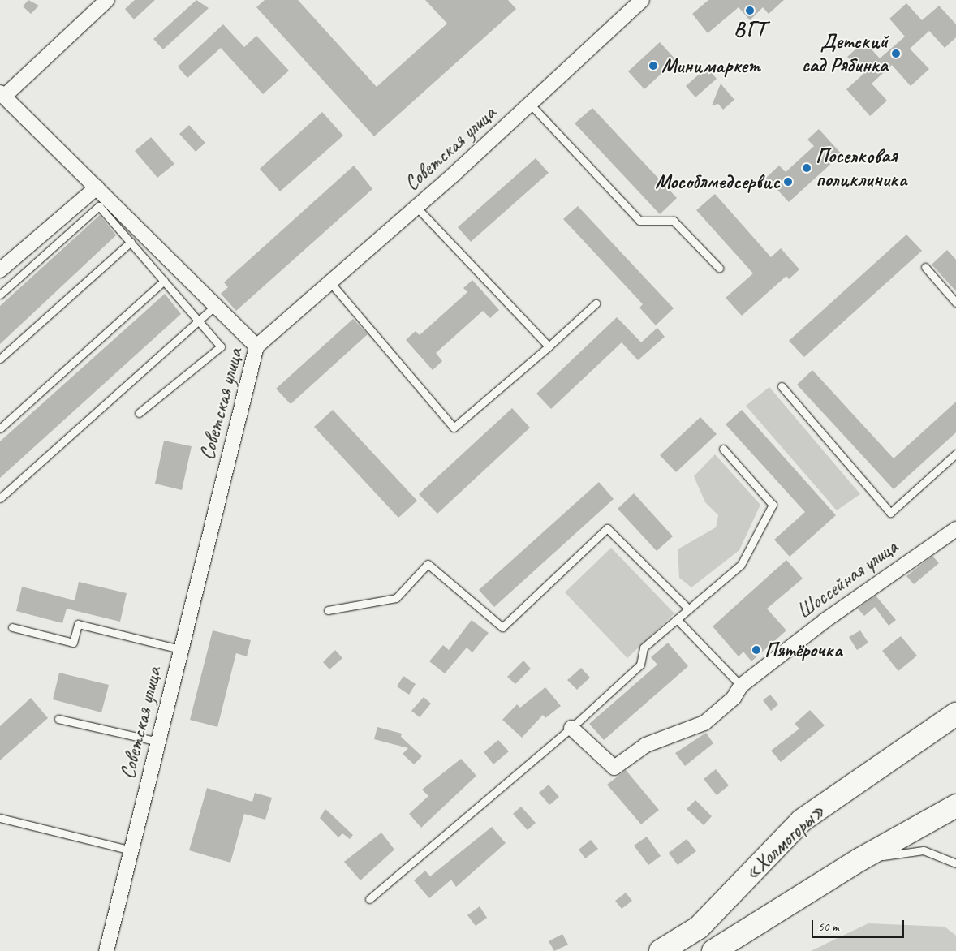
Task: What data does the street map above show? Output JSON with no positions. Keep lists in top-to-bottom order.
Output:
{
  "streets": {
    "highway": ["«Холмогоры»"],
    "street": ["Советская улица", "Шоссейная улица"]
  },
  "places": [
    "ВГТ",
    "Детский сад Рябинка",
    "Минимаркет",
    "Поселковая поликлиника",
    "Мособлмедсервис",
    "Пятёрочка"
  ],
  "scale_bar": "50 m"
}
